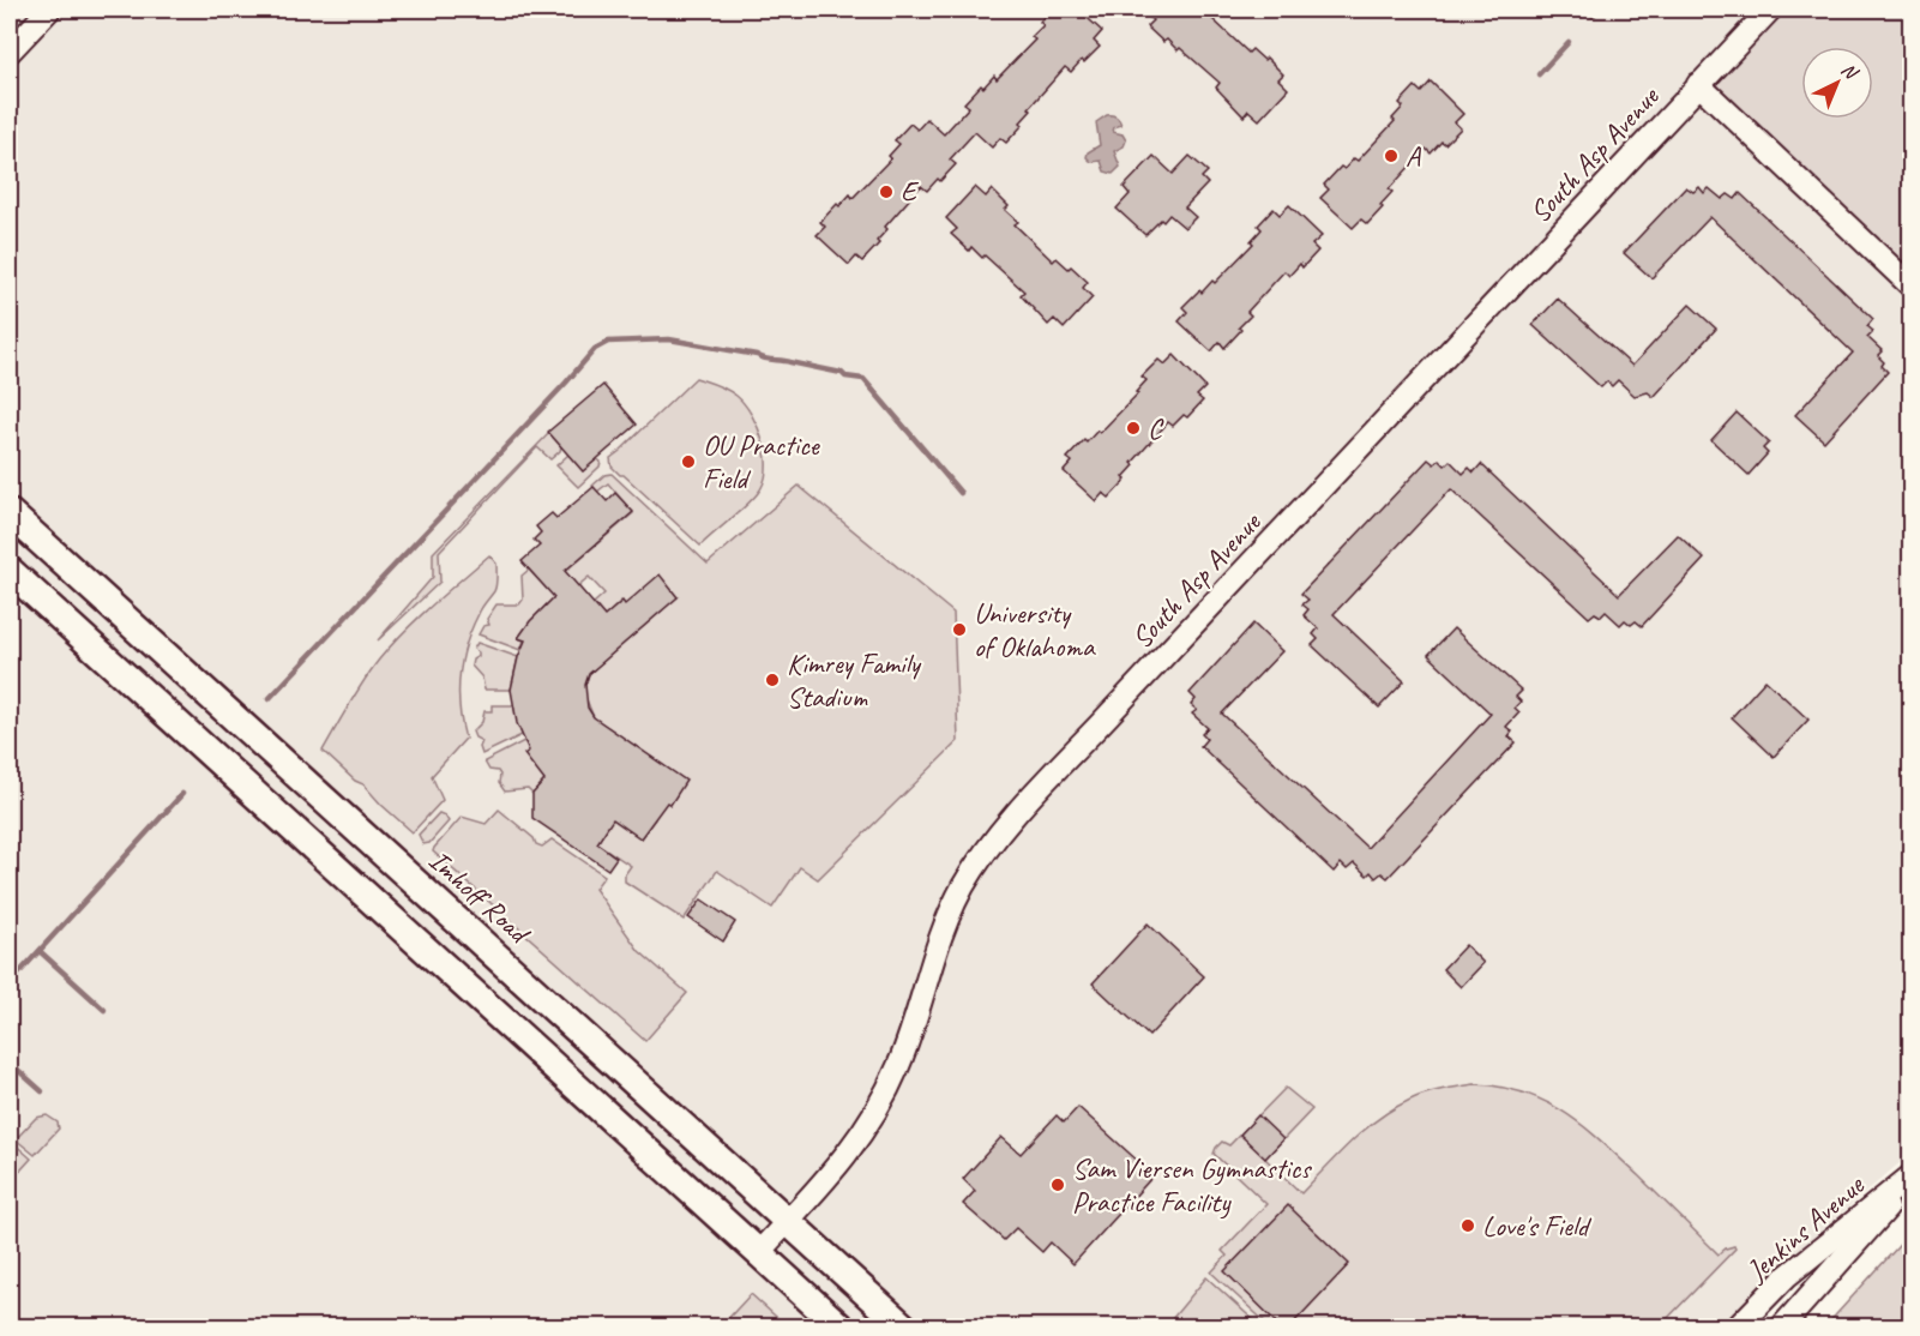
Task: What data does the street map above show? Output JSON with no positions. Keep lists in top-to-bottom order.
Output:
{
  "streets": {
    "main road": ["Imhoff Road"],
    "street": ["South Asp Avenue", "Jenkins Avenue"]
  },
  "crossings": [
    ["South Asp Avenue", "Imhoff Road"]
  ],
  "places": [
    "A",
    "E",
    "C",
    "OU Practice Field",
    "University of Oklahoma",
    "Kimrey Family Stadium",
    "Sam Viersen Gymnastics Practice Facility",
    "Love's Field"
  ],
  "north": "top right"
}
